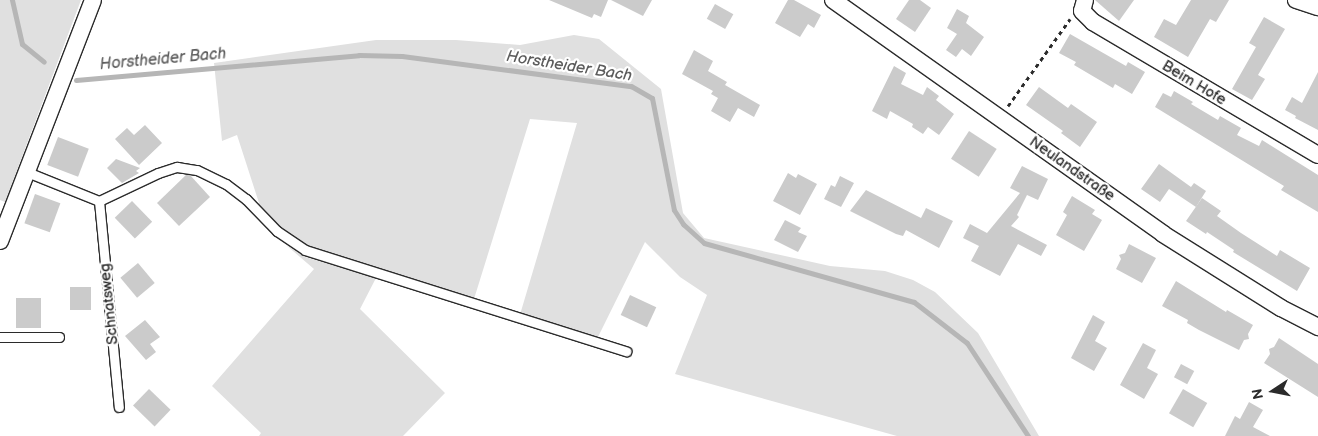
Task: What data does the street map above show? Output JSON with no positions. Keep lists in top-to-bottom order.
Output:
{
  "streets": {
    "street": ["Beim Hofe", "Neulandstraße"],
    "lane": ["Schnatsweg"]
  },
  "water": ["Horstheider Bach"],
  "north": "left"
}
